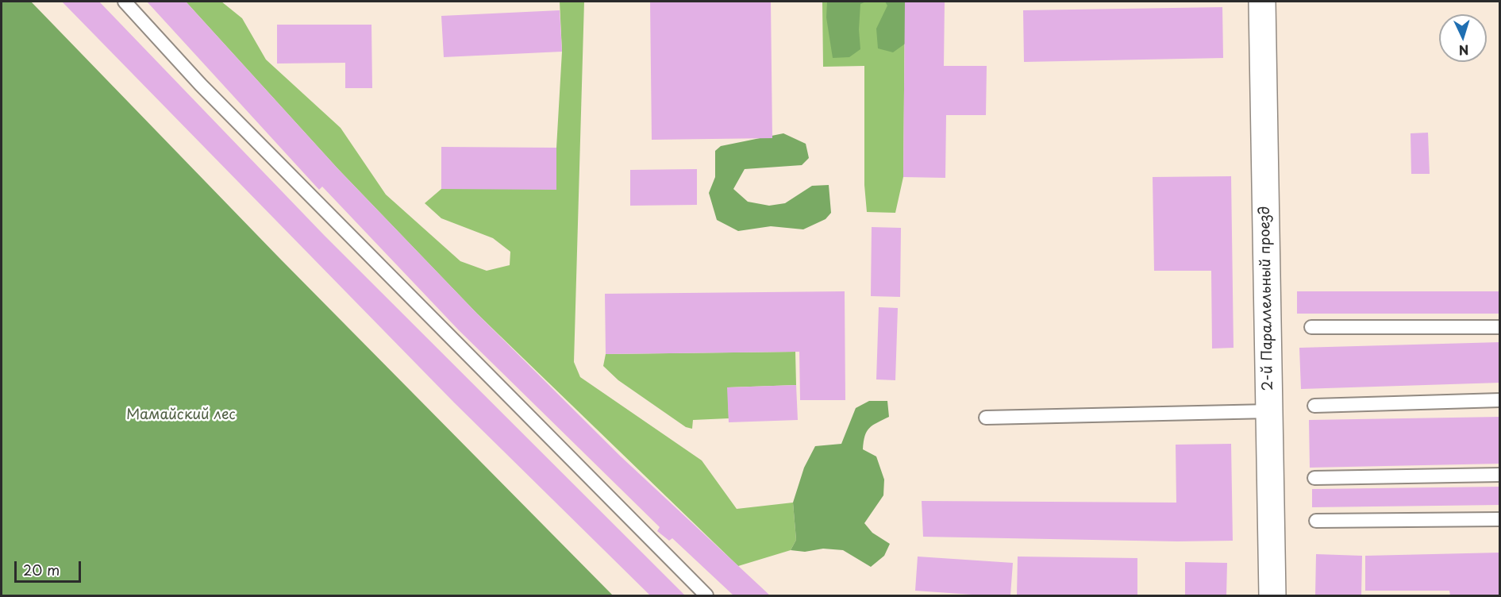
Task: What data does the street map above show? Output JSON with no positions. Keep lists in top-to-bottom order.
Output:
{
  "streets": {
    "street": ["2-й Параллельный проезд"]
  },
  "parks": ["Мамайский лес"],
  "scale_bar": "20 m",
  "north": "bottom"
}
